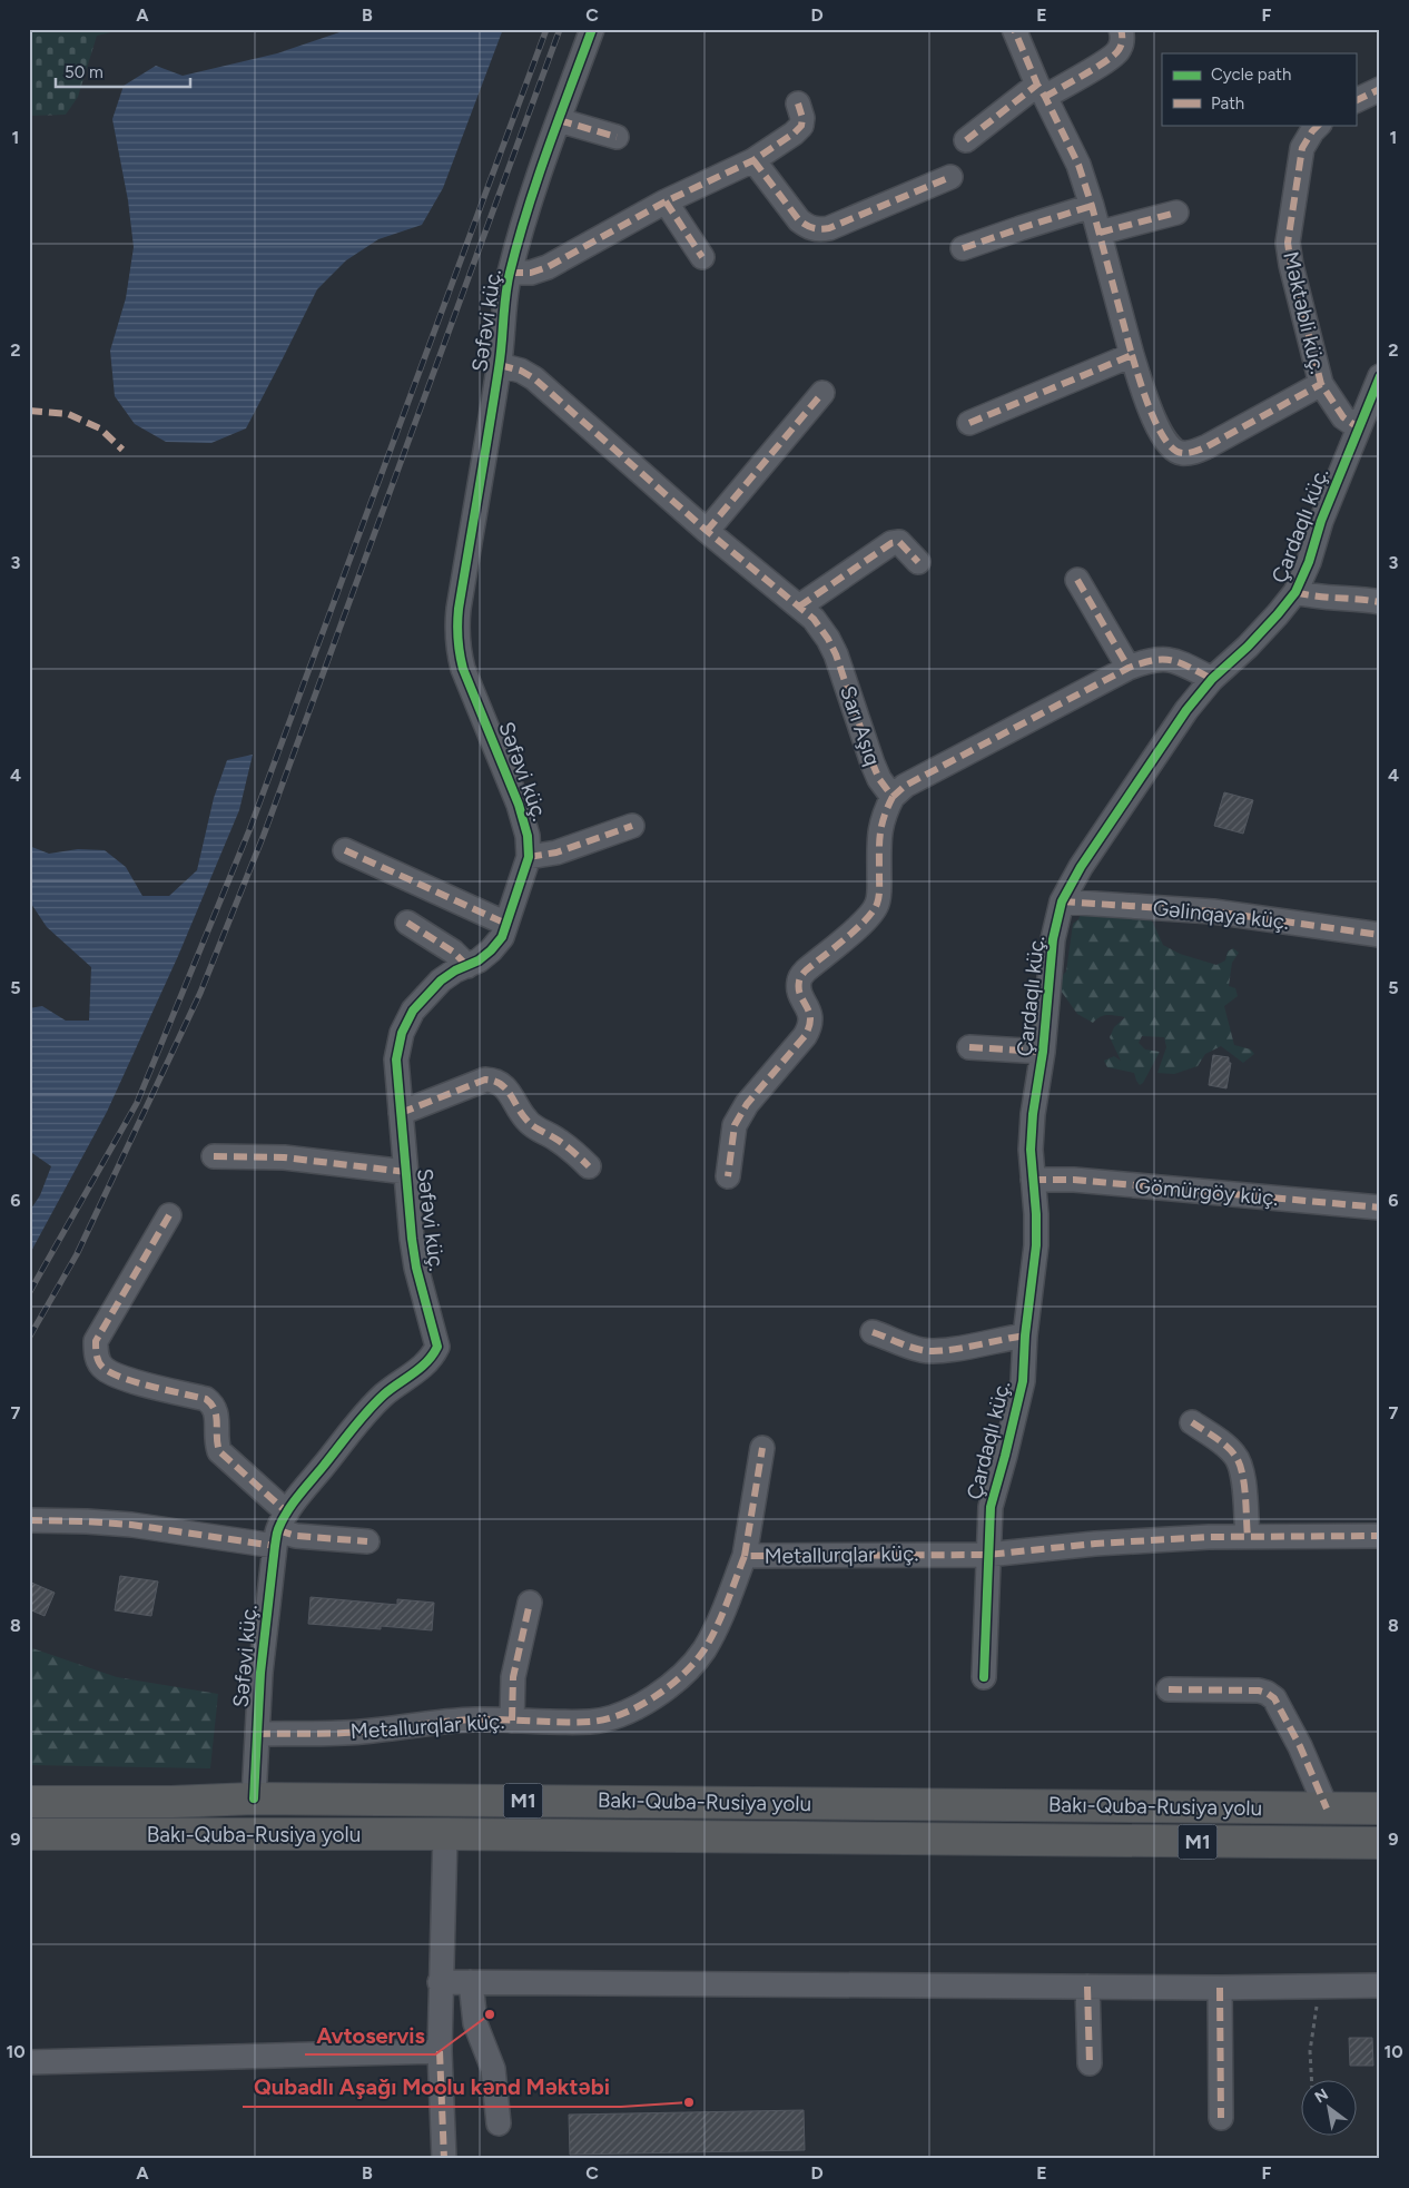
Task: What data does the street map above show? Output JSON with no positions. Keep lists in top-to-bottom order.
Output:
{
  "streets": {
    "highway": ["M1", "Bakı-Quba-Rusiya yolu"],
    "street": [
      "Məktəbli küç.",
      "Səfəvi küç.",
      "Çardaqlı küç.",
      "Sarı Aşıq",
      "Gəlinqaya küç.",
      "Gömürgöy küç.",
      "Metallurqlar küç."
    ]
  },
  "crossings": [
    ["Məktəbli küç.", "Çardaqlı küç."],
    ["Səfəvi küç.", "Sarı Aşıq"],
    ["Səfəvi küç.", "Metallurqlar küç."],
    ["Səfəvi küç.", "Bakı-Quba-Rusiya yolu"],
    ["Çardaqlı küç.", "Gəlinqaya küç."],
    ["Çardaqlı küç.", "Gömürgöy küç."],
    ["Çardaqlı küç.", "Metallurqlar küç."]
  ],
  "places": ["Avtoservis", "Qubadlı Aşağı Moolu kənd Məktəbi"],
  "legend": ["Cycle path", "Path"],
  "scale_bar": "50 m",
  "north": "top left",
  "grid": {
    "columns": [
      "A",
      "B",
      "C",
      "D",
      "E",
      "F"
    ],
    "rows": [
      "1",
      "2",
      "3",
      "4",
      "5",
      "6",
      "7",
      "8",
      "9",
      "10"
    ]
  }
}
